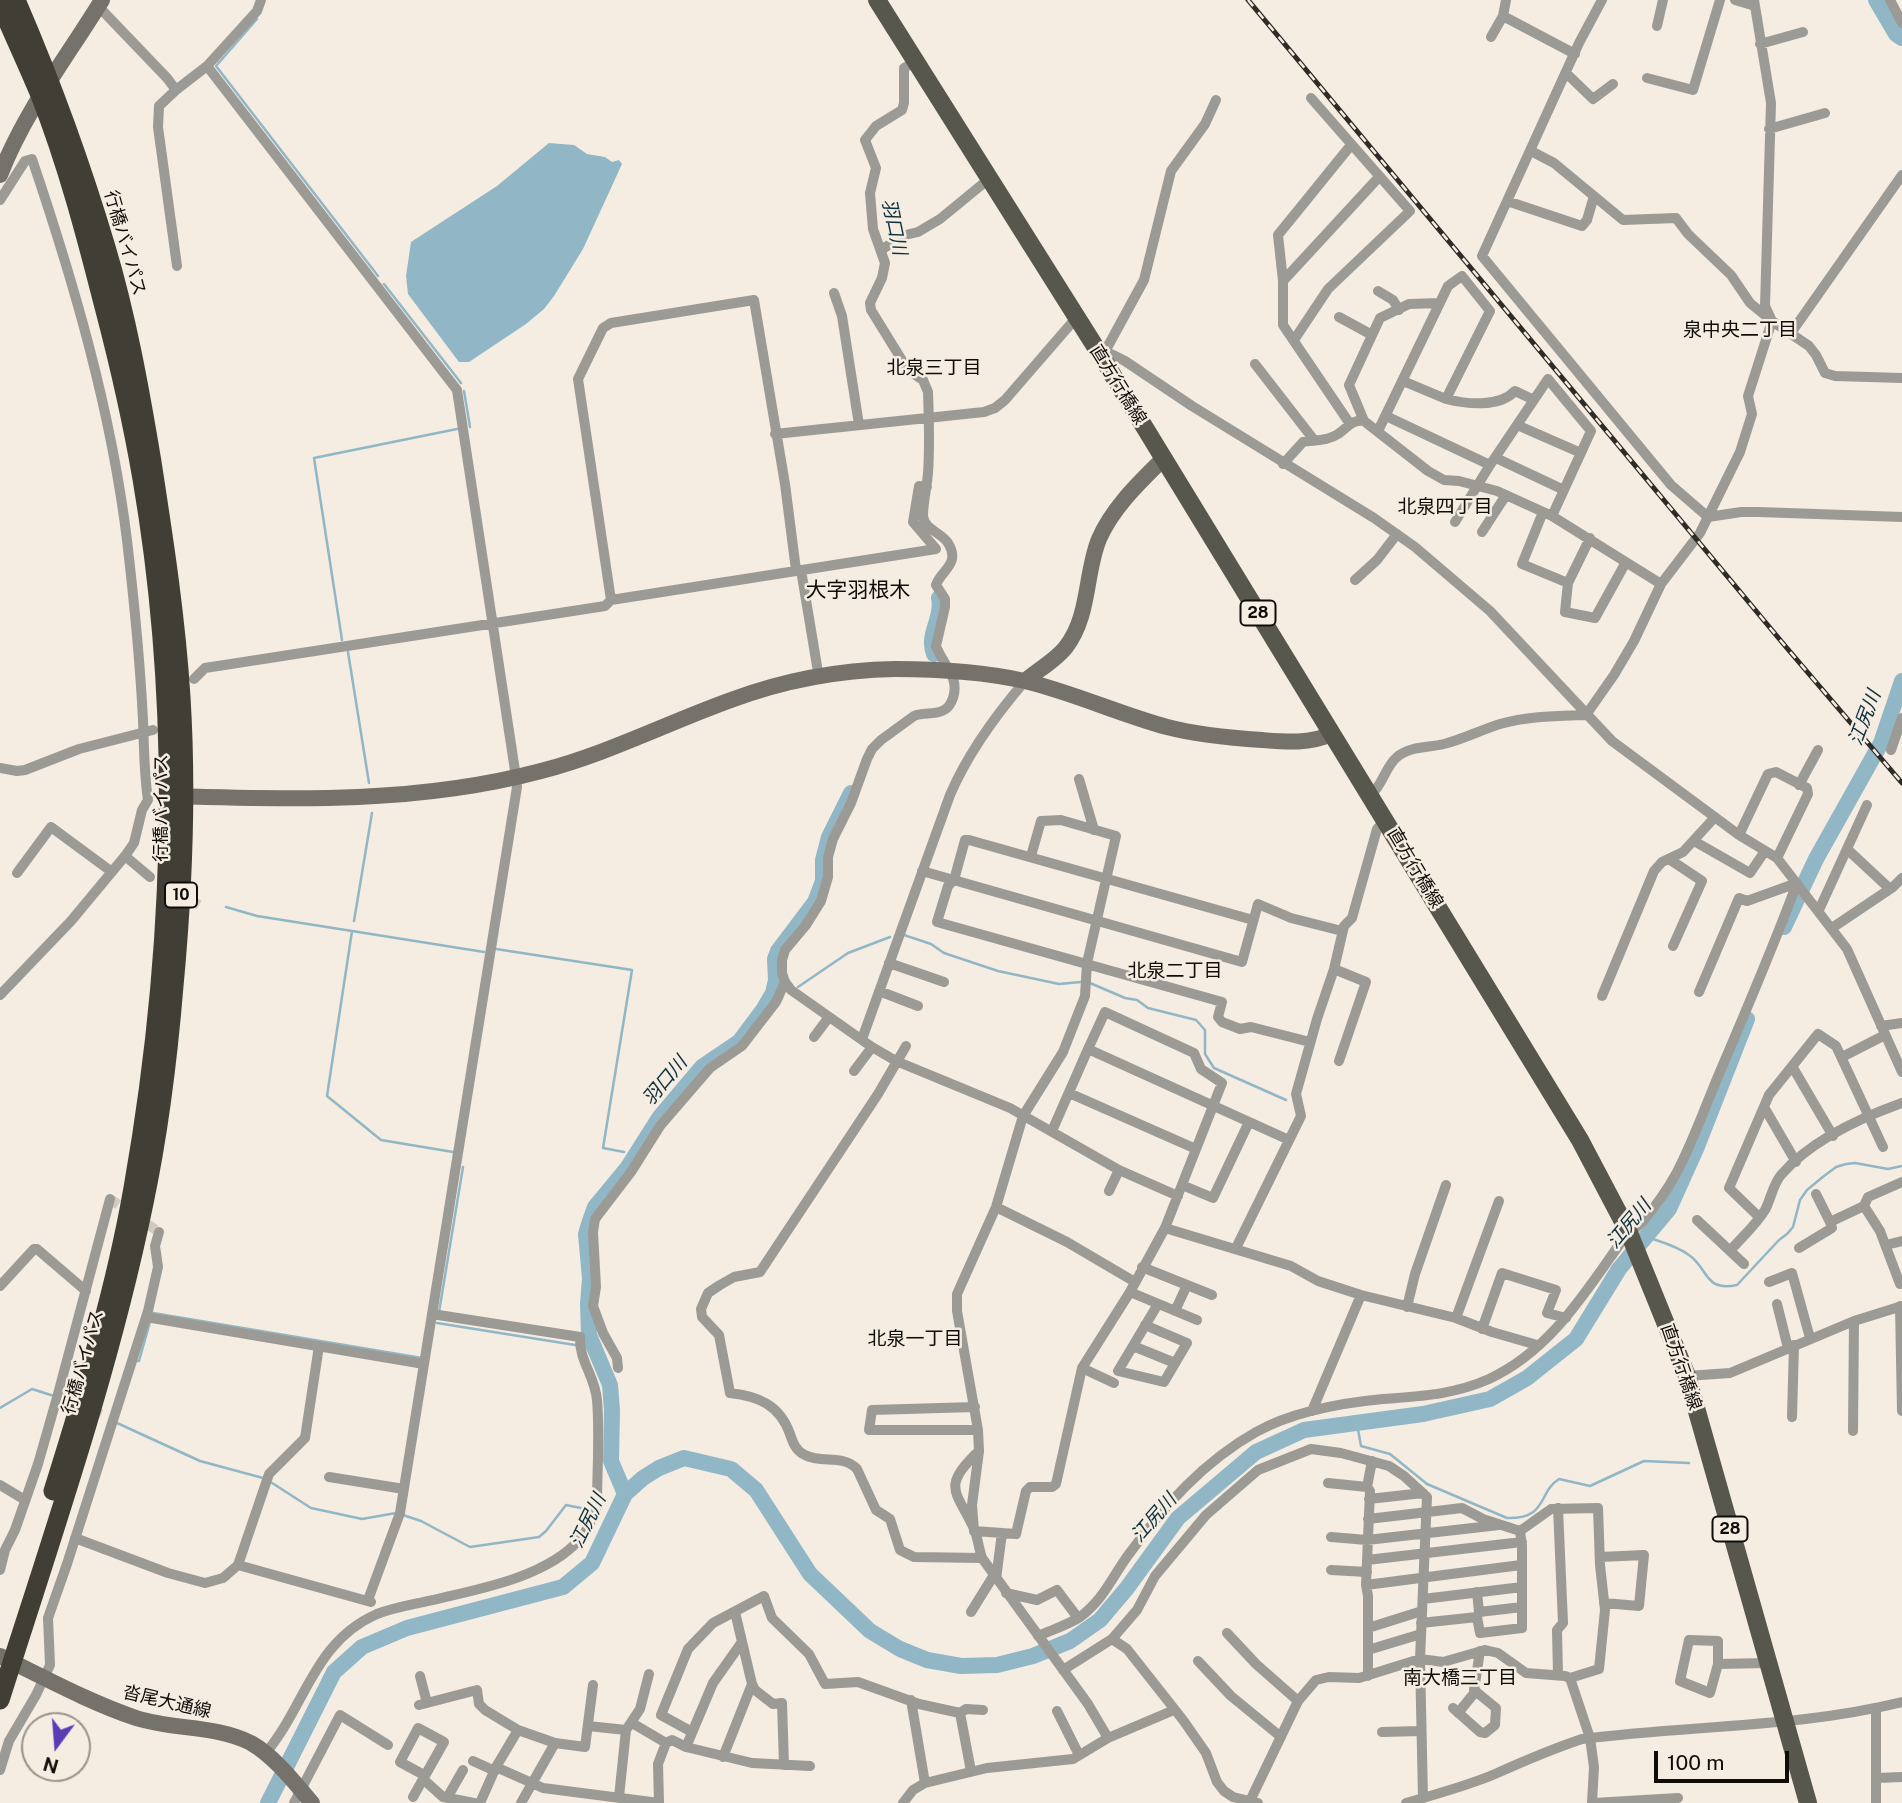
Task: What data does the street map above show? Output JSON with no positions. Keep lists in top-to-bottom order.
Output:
{
  "streets": {
    "highway": ["行橋バイパス", "10"],
    "main road": ["直方行橋線", "28"],
    "street": ["沓尾大通線"]
  },
  "crossings": [
    ["行橋バイパス", "沓尾大通線"]
  ],
  "districts": [
    "泉中央二丁目",
    "北泉三丁目",
    "北泉四丁目",
    "大字羽根木",
    "北泉二丁目",
    "北泉一丁目",
    "南大橋三丁目"
  ],
  "water": ["羽口川", "江尻川"],
  "scale_bar": "100 m",
  "north": "bottom"
}
